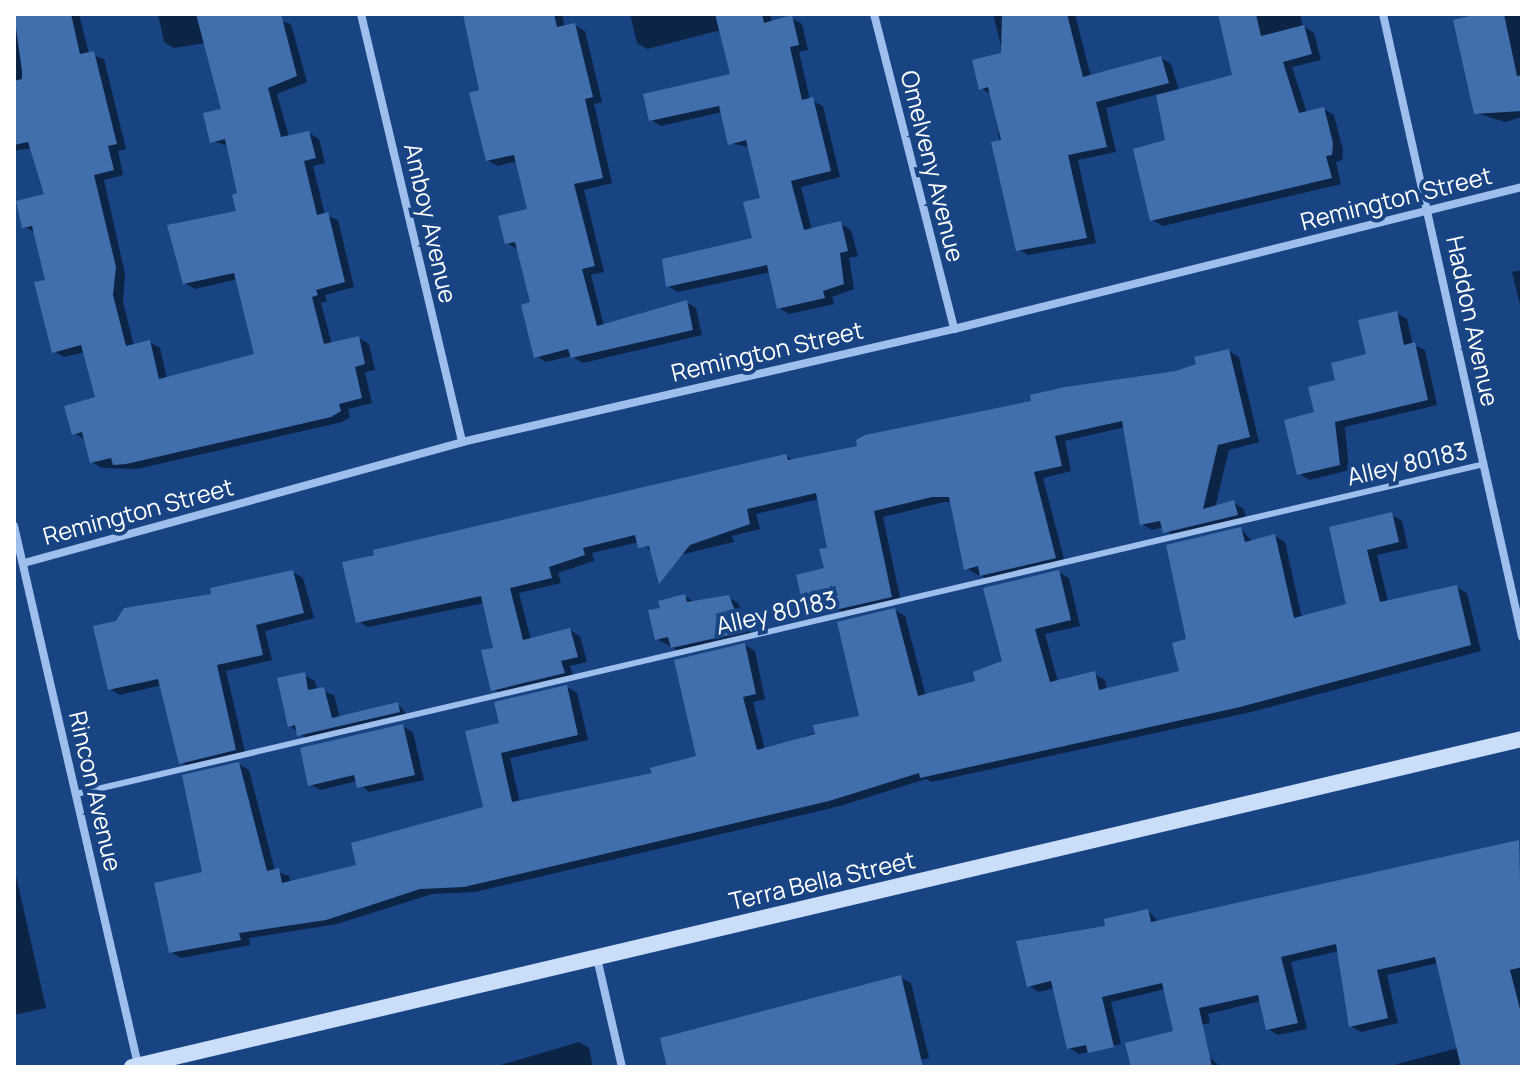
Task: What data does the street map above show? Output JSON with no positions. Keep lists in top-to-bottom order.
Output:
{
  "streets": {
    "main road": ["Terra Bella Street"],
    "street": [
      "Omelveny Avenue",
      "Remington Street",
      "Amboy Avenue",
      "Haddon Avenue",
      "Rincon Avenue"
    ],
    "lane": ["Alley 80183"]
  },
  "crossings": [
    ["Omelveny Avenue", "Remington Street"],
    ["Remington Street", "Amboy Avenue"],
    ["Remington Street", "Haddon Avenue"],
    ["Remington Street", "Rincon Avenue"],
    ["Haddon Avenue", "Alley 80183"],
    ["Alley 80183", "Rincon Avenue"],
    ["Rincon Avenue", "Terra Bella Street"]
  ]
}
